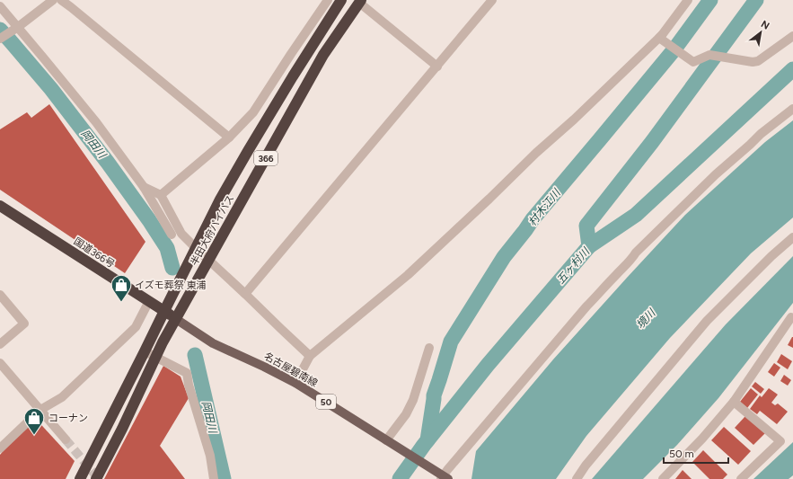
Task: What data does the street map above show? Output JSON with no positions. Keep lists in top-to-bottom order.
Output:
{
  "streets": {
    "highway": ["366", "半田大府パイパス", "国道366号"],
    "main road": ["名古屋碧南線", "50"]
  },
  "crossings": [
    ["半田大府パイパス", "国道366号"],
    ["半田大府パイパス", "名古屋碧南線"],
    ["国道366号", "名古屋碧南線"]
  ],
  "water": [
    "岡田川",
    "村木江川",
    "五ヶ村川",
    "境川"
  ],
  "places": {
    "shop": ["イズモ葬祭 東浦", "コーナン"]
  },
  "scale_bar": "50 m",
  "north": "top right"
}
